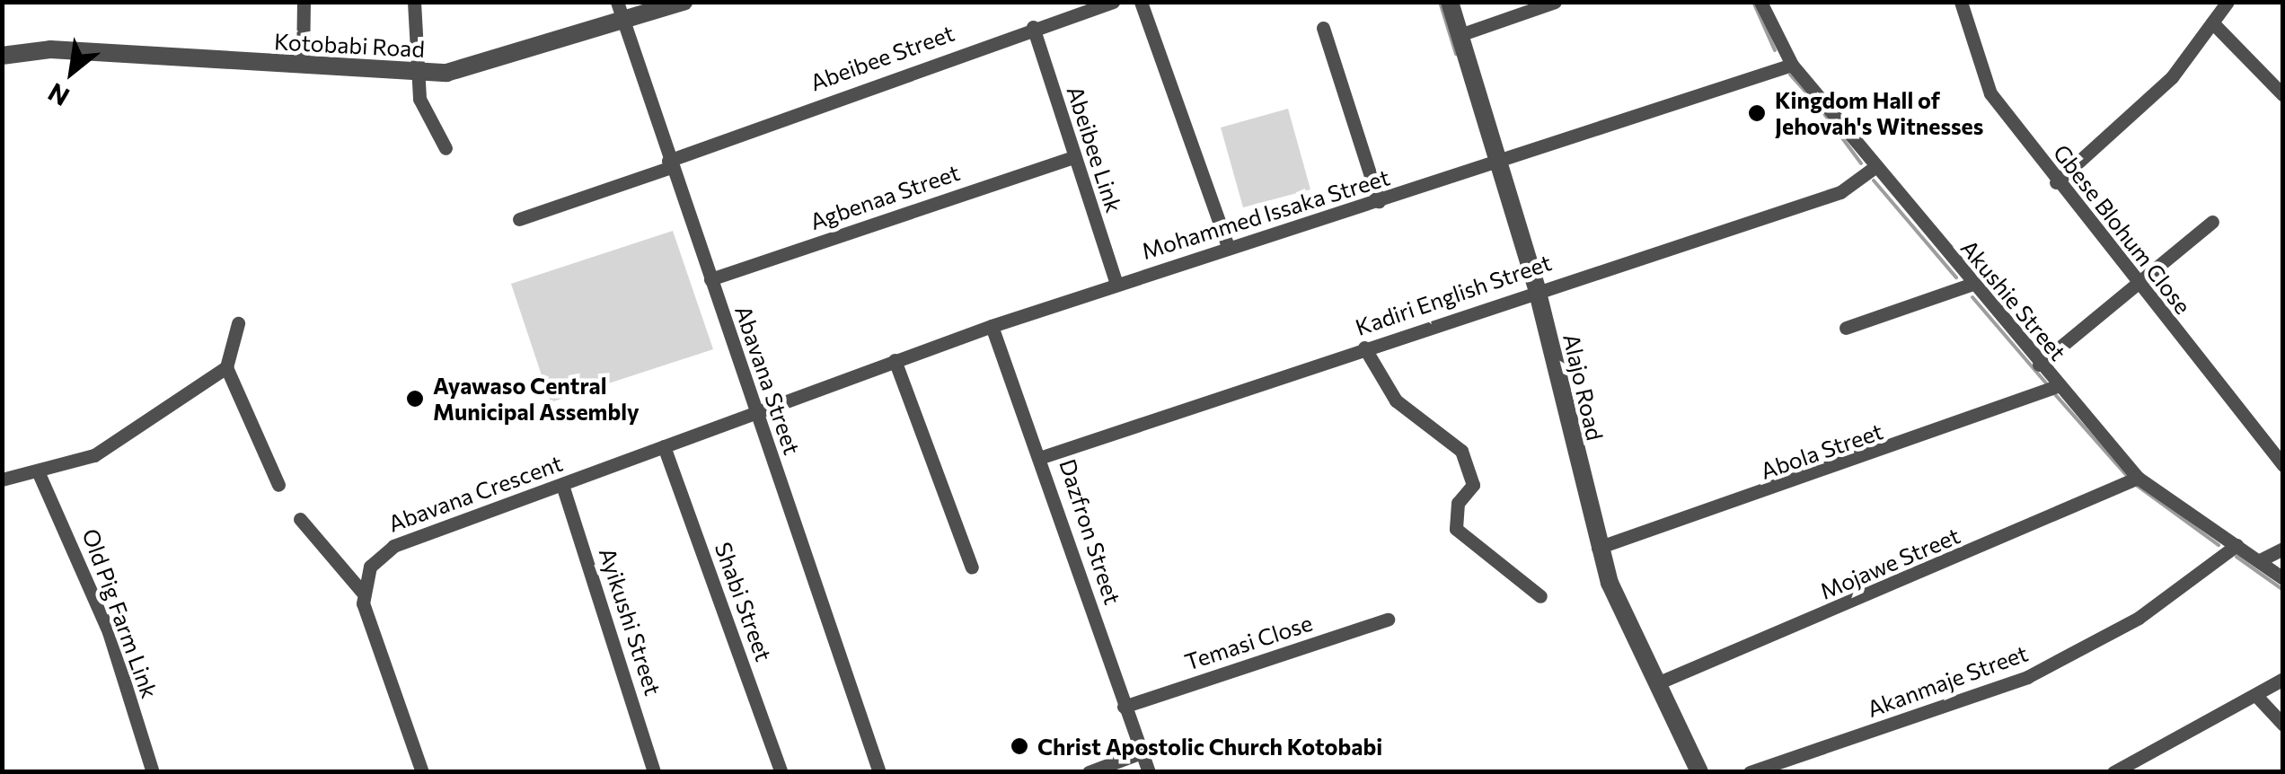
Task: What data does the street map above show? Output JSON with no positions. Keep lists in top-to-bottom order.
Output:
{
  "streets": {
    "street": [
      "Kotobabi Road",
      "Abeibee Street",
      "Abeibee Link",
      "Agbenaa Street",
      "Mohammed Issaka Street",
      "Gbese Blohum Close",
      "Kadiri English Street",
      "Akushie Street",
      "Abavana Street",
      "Alajo Road",
      "Abola Street",
      "Abavana Crescent",
      "Dazfron Street",
      "Mojawe Street",
      "Shabi Street",
      "Old Pig Farm Link",
      "Ayikushi Street",
      "Temasi Close",
      "Akanmaje Street"
    ]
  },
  "crossings": [
    ["Kotobabi Road", "Abavana Street"],
    ["Abeibee Street", "Abeibee Link"],
    ["Abeibee Street", "Abavana Street"],
    ["Abeibee Link", "Agbenaa Street"],
    ["Abeibee Link", "Mohammed Issaka Street"],
    ["Agbenaa Street", "Abavana Street"],
    ["Mohammed Issaka Street", "Akushie Street"],
    ["Mohammed Issaka Street", "Abavana Street"],
    ["Mohammed Issaka Street", "Alajo Road"],
    ["Mohammed Issaka Street", "Abavana Crescent"],
    ["Mohammed Issaka Street", "Dazfron Street"],
    ["Kadiri English Street", "Akushie Street"],
    ["Kadiri English Street", "Alajo Road"],
    ["Kadiri English Street", "Dazfron Street"],
    ["Akushie Street", "Abola Street"],
    ["Akushie Street", "Mojawe Street"],
    ["Akushie Street", "Akanmaje Street"],
    ["Abavana Street", "Abavana Crescent"],
    ["Alajo Road", "Abola Street"],
    ["Alajo Road", "Mojawe Street"],
    ["Abavana Crescent", "Shabi Street"],
    ["Abavana Crescent", "Ayikushi Street"],
    ["Dazfron Street", "Temasi Close"]
  ],
  "places": ["Kingdom Hall of Jehovah's Witnesses", "Ayawaso Central Municipal Assembly", "Christ Apostolic Church Kotobabi"],
  "north": "bottom left"
}
